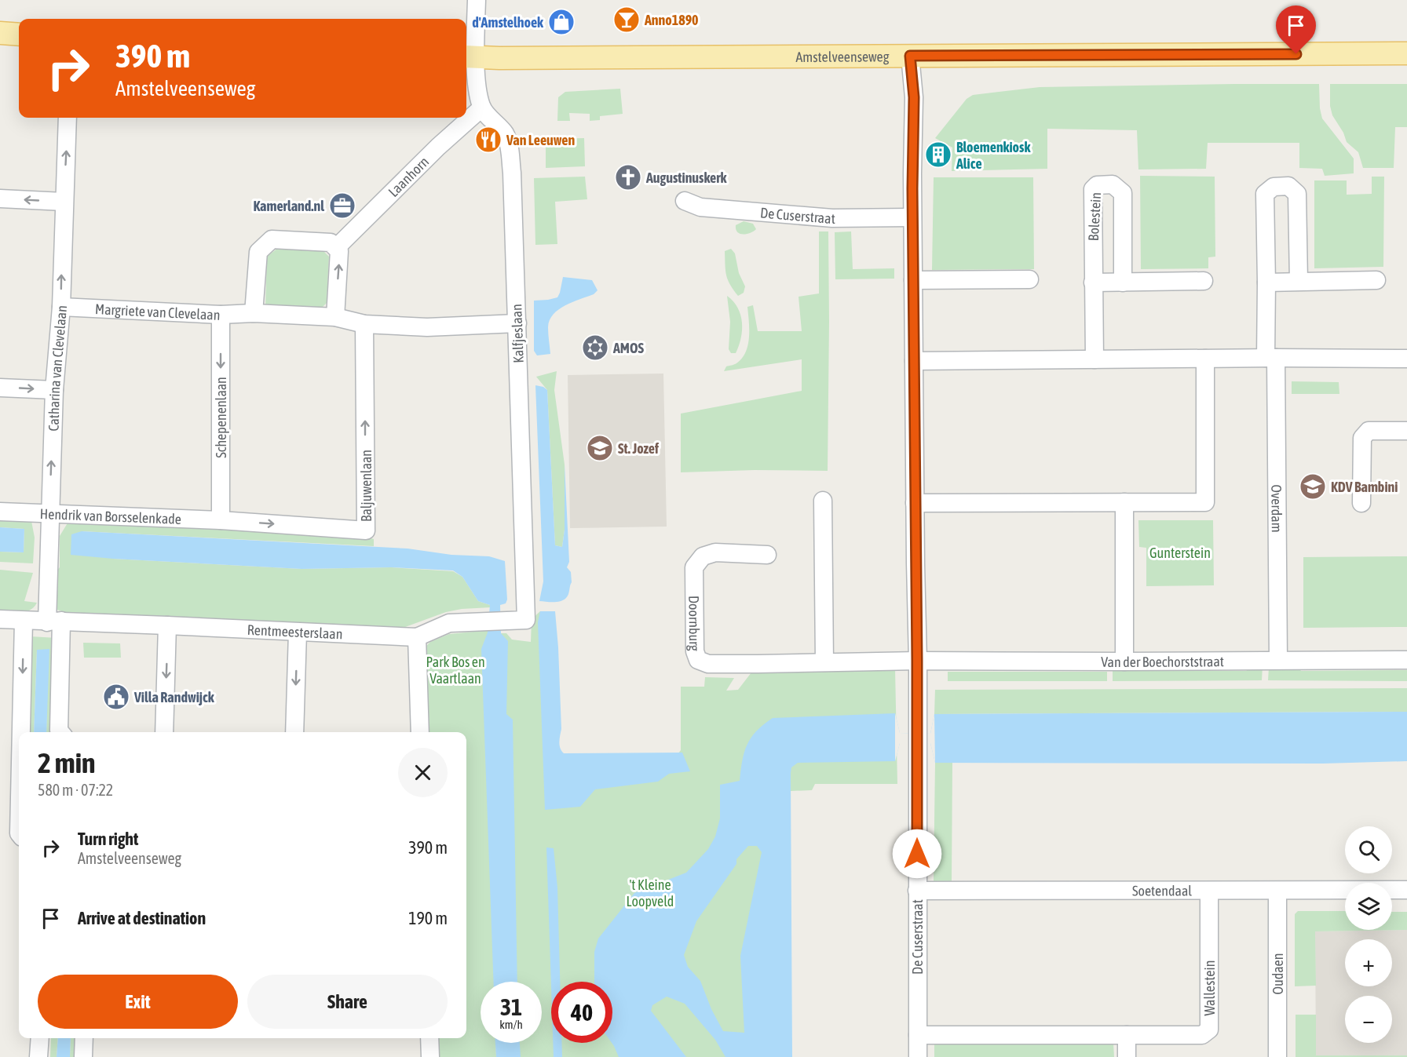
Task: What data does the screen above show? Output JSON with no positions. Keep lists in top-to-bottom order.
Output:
{
  "streets": {
    "main road": ["Amstelveenseweg"],
    "street": [
      "Laanhorn",
      "De Cuserstraat",
      "Bolestein",
      "Margriete van Clevelaan",
      "Kalfjeslaan",
      "Catharina van Clevelaan",
      "Schepenenlaan",
      "Baljuwenlaan",
      "Overdam",
      "Hendrik van Borsselenkade",
      "Doornburg",
      "Rentmeesterslaan",
      "Van der Boechorststraat",
      "Soetendaal",
      "Oudaen",
      "Wallestein"
    ]
  },
  "crossings": [
    ["Amstelveenseweg", "De Cuserstraat"],
    ["Laanhorn", "Kalfjeslaan"],
    ["De Cuserstraat", "Doornburg"],
    ["De Cuserstraat", "Van der Boechorststraat"],
    ["De Cuserstraat", "Soetendaal"],
    ["De Cuserstraat", "Wallestein"],
    ["Margriete van Clevelaan", "Catharina van Clevelaan"],
    ["Margriete van Clevelaan", "Schepenenlaan"],
    ["Kalfjeslaan", "Rentmeesterslaan"],
    ["Catharina van Clevelaan", "Hendrik van Borsselenkade"],
    ["Catharina van Clevelaan", "Rentmeesterslaan"],
    ["Schepenenlaan", "Baljuwenlaan"],
    ["Schepenenlaan", "Hendrik van Borsselenkade"],
    ["Baljuwenlaan", "Hendrik van Borsselenkade"],
    ["Overdam", "Van der Boechorststraat"],
    ["Doornburg", "Van der Boechorststraat"],
    ["Soetendaal", "Oudaen"],
    ["Soetendaal", "Wallestein"]
  ],
  "one_way": ["Catharina van Clevelaan", "Schepenenlaan"],
  "parks": ["Gunterstein", "Park Bos en Vaartlaan", "'t Kleine Loopveld"],
  "places": {
    "bar": ["Anno1890"],
    "shop": ["d'Amstelhoek"],
    "restaurant": ["Van Leeuwen"],
    "building": ["Bloemenkiosk Alice"],
    "church": ["Augustinuskerk"],
    "office": ["Kamerland.nl"],
    "synagogue": ["AMOS"],
    "school or university": ["St. Jozef", "KDV Bambini"],
    "public building": ["Villa Randwijck"]
  },
  "page": {
    "turn": ["390 m", "Amstelveenseweg"],
    "heading": ["2 min", "580 m · 07:22"],
    "list": [
      {
        "name": "Turn right",
        "note": "Amstelveenseweg",
        "value": "390 m"
      },
      {
        "name": "Arrive at destination",
        "value": "190 m"
      }
    ],
    "map_buttons": ["+", "−"],
    "buttons": ["Exit", "Share"],
    "speed": "31 km/h",
    "limit": "40"
  }
}
